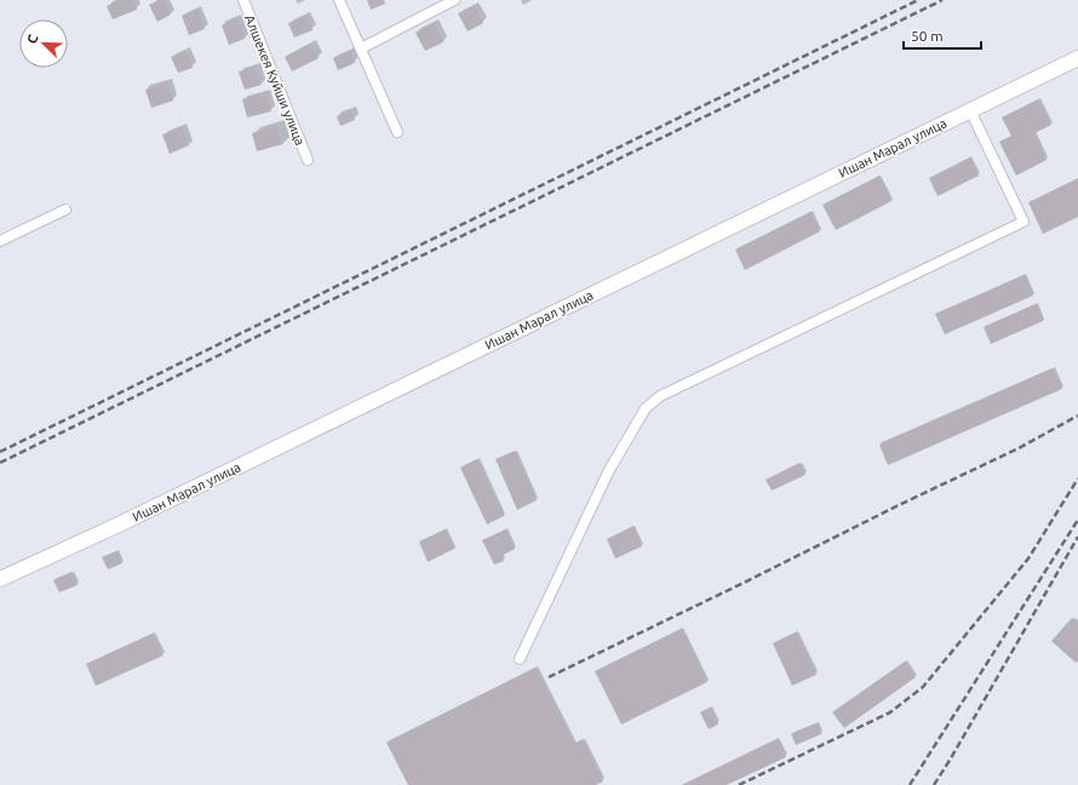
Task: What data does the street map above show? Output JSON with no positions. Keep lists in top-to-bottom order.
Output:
{
  "streets": {
    "main road": ["Ишан Марал улица"],
    "street": ["Алшекея Куйши улица"]
  },
  "scale_bar": "50 m",
  "north": "top left"
}
